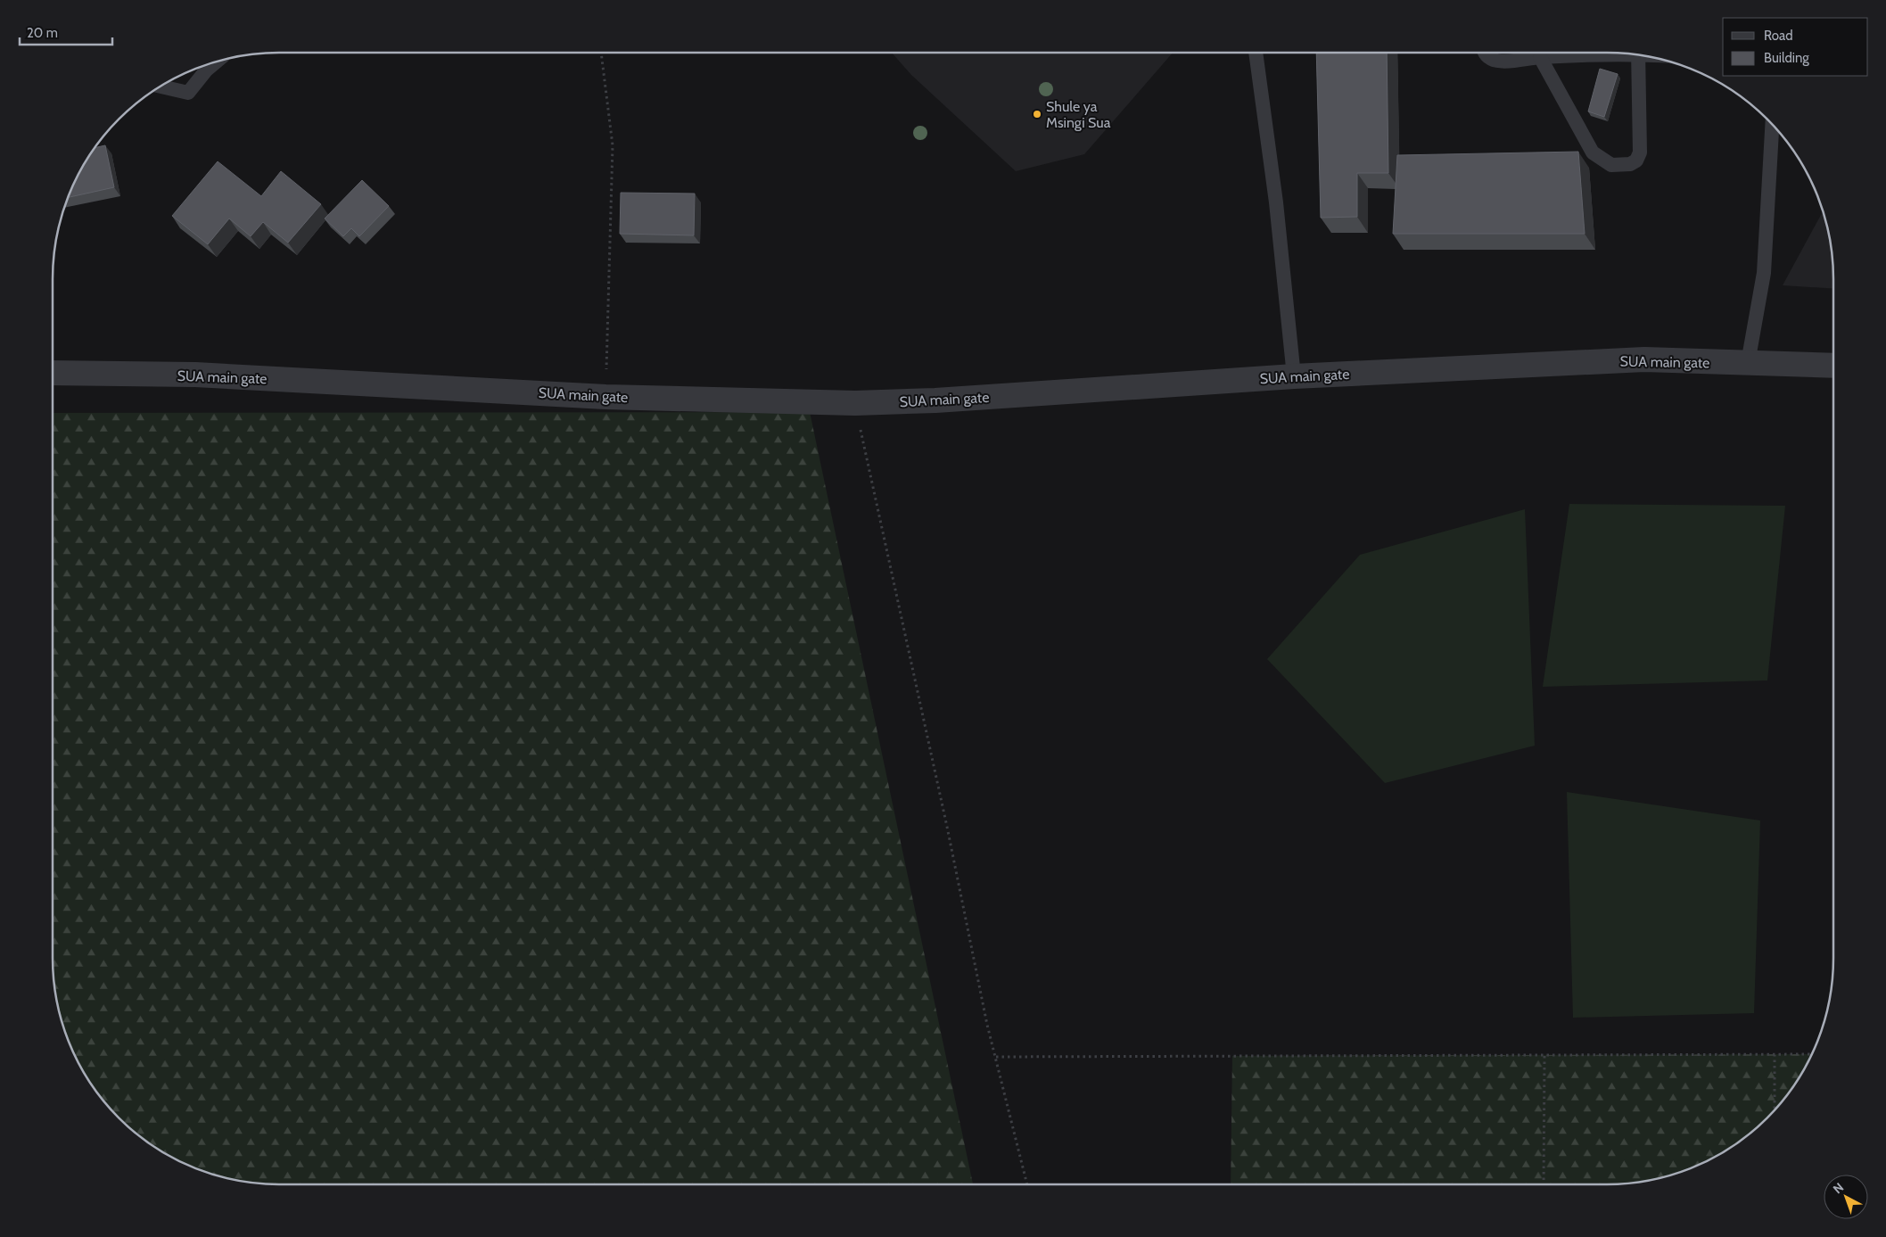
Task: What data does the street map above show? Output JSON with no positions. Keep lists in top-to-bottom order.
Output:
{
  "streets": {
    "street": ["SUA main gate"]
  },
  "places": ["Shule ya Msingi Sua"],
  "legend": ["Road", "Building"],
  "scale_bar": "20 m",
  "north": "top left"
}
